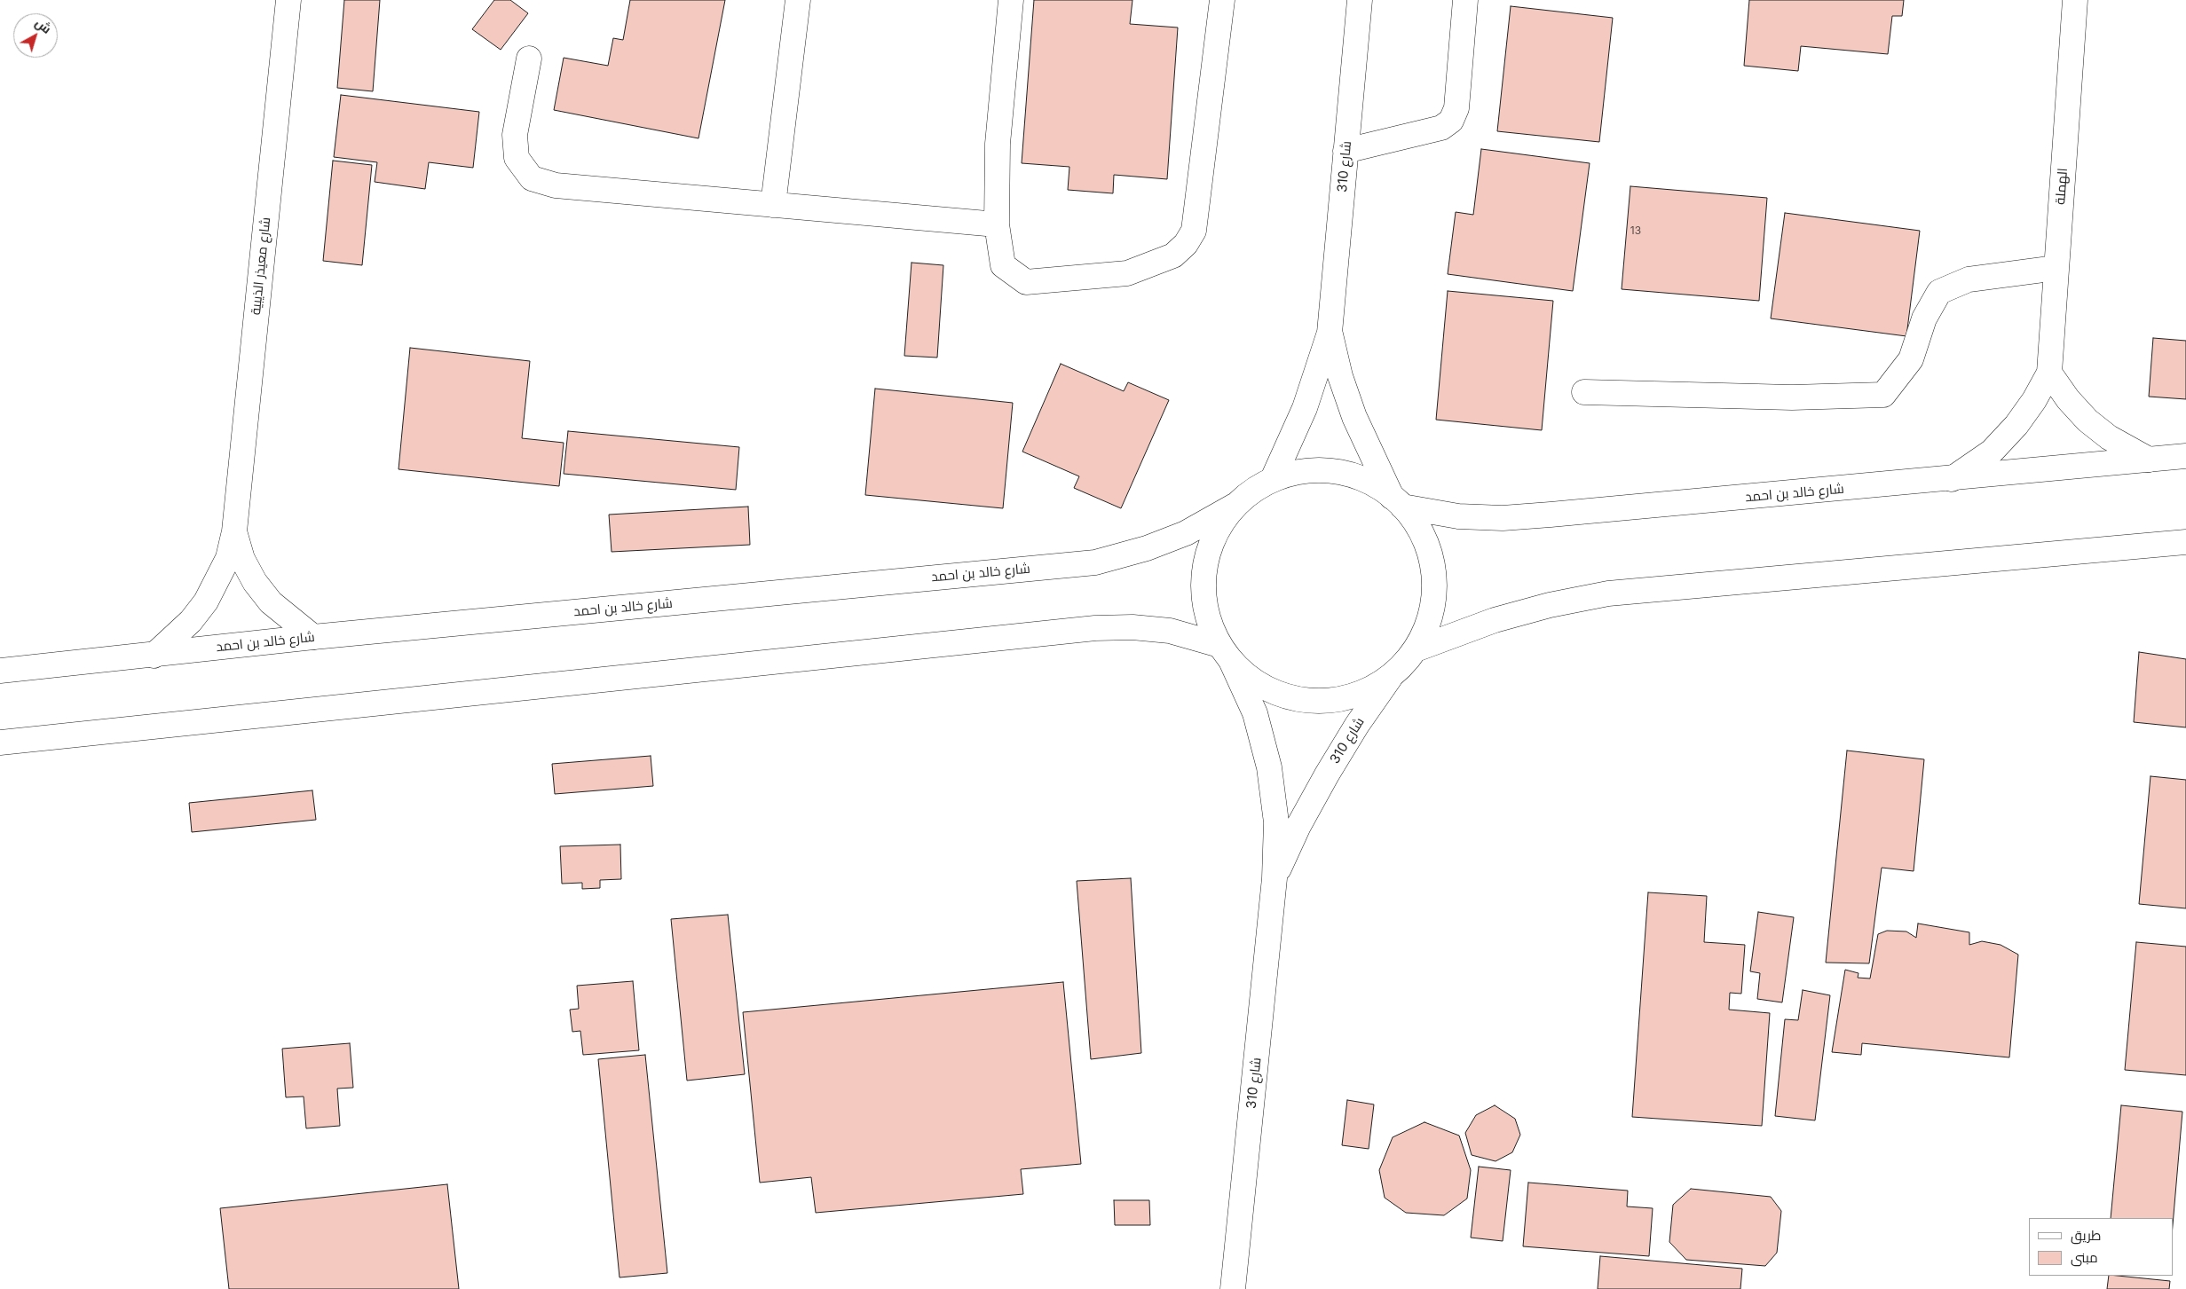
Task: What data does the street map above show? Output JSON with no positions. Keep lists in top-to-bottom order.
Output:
{
  "streets": {
    "main road": [
      "شارع 310",
      "الهملة",
      "شارع معيذر الذيبية",
      "شارع خالد بن احمد"
    ]
  },
  "crossings": [
    ["شارع 310", "شارع خالد بن احمد"],
    ["الهملة", "شارع خالد بن احمد"],
    ["شارع معيذر الذيبية", "شارع خالد بن احمد"]
  ],
  "house_numbers": ["13"],
  "legend": ["طريق", "مبنى"],
  "north": "top right"
}
